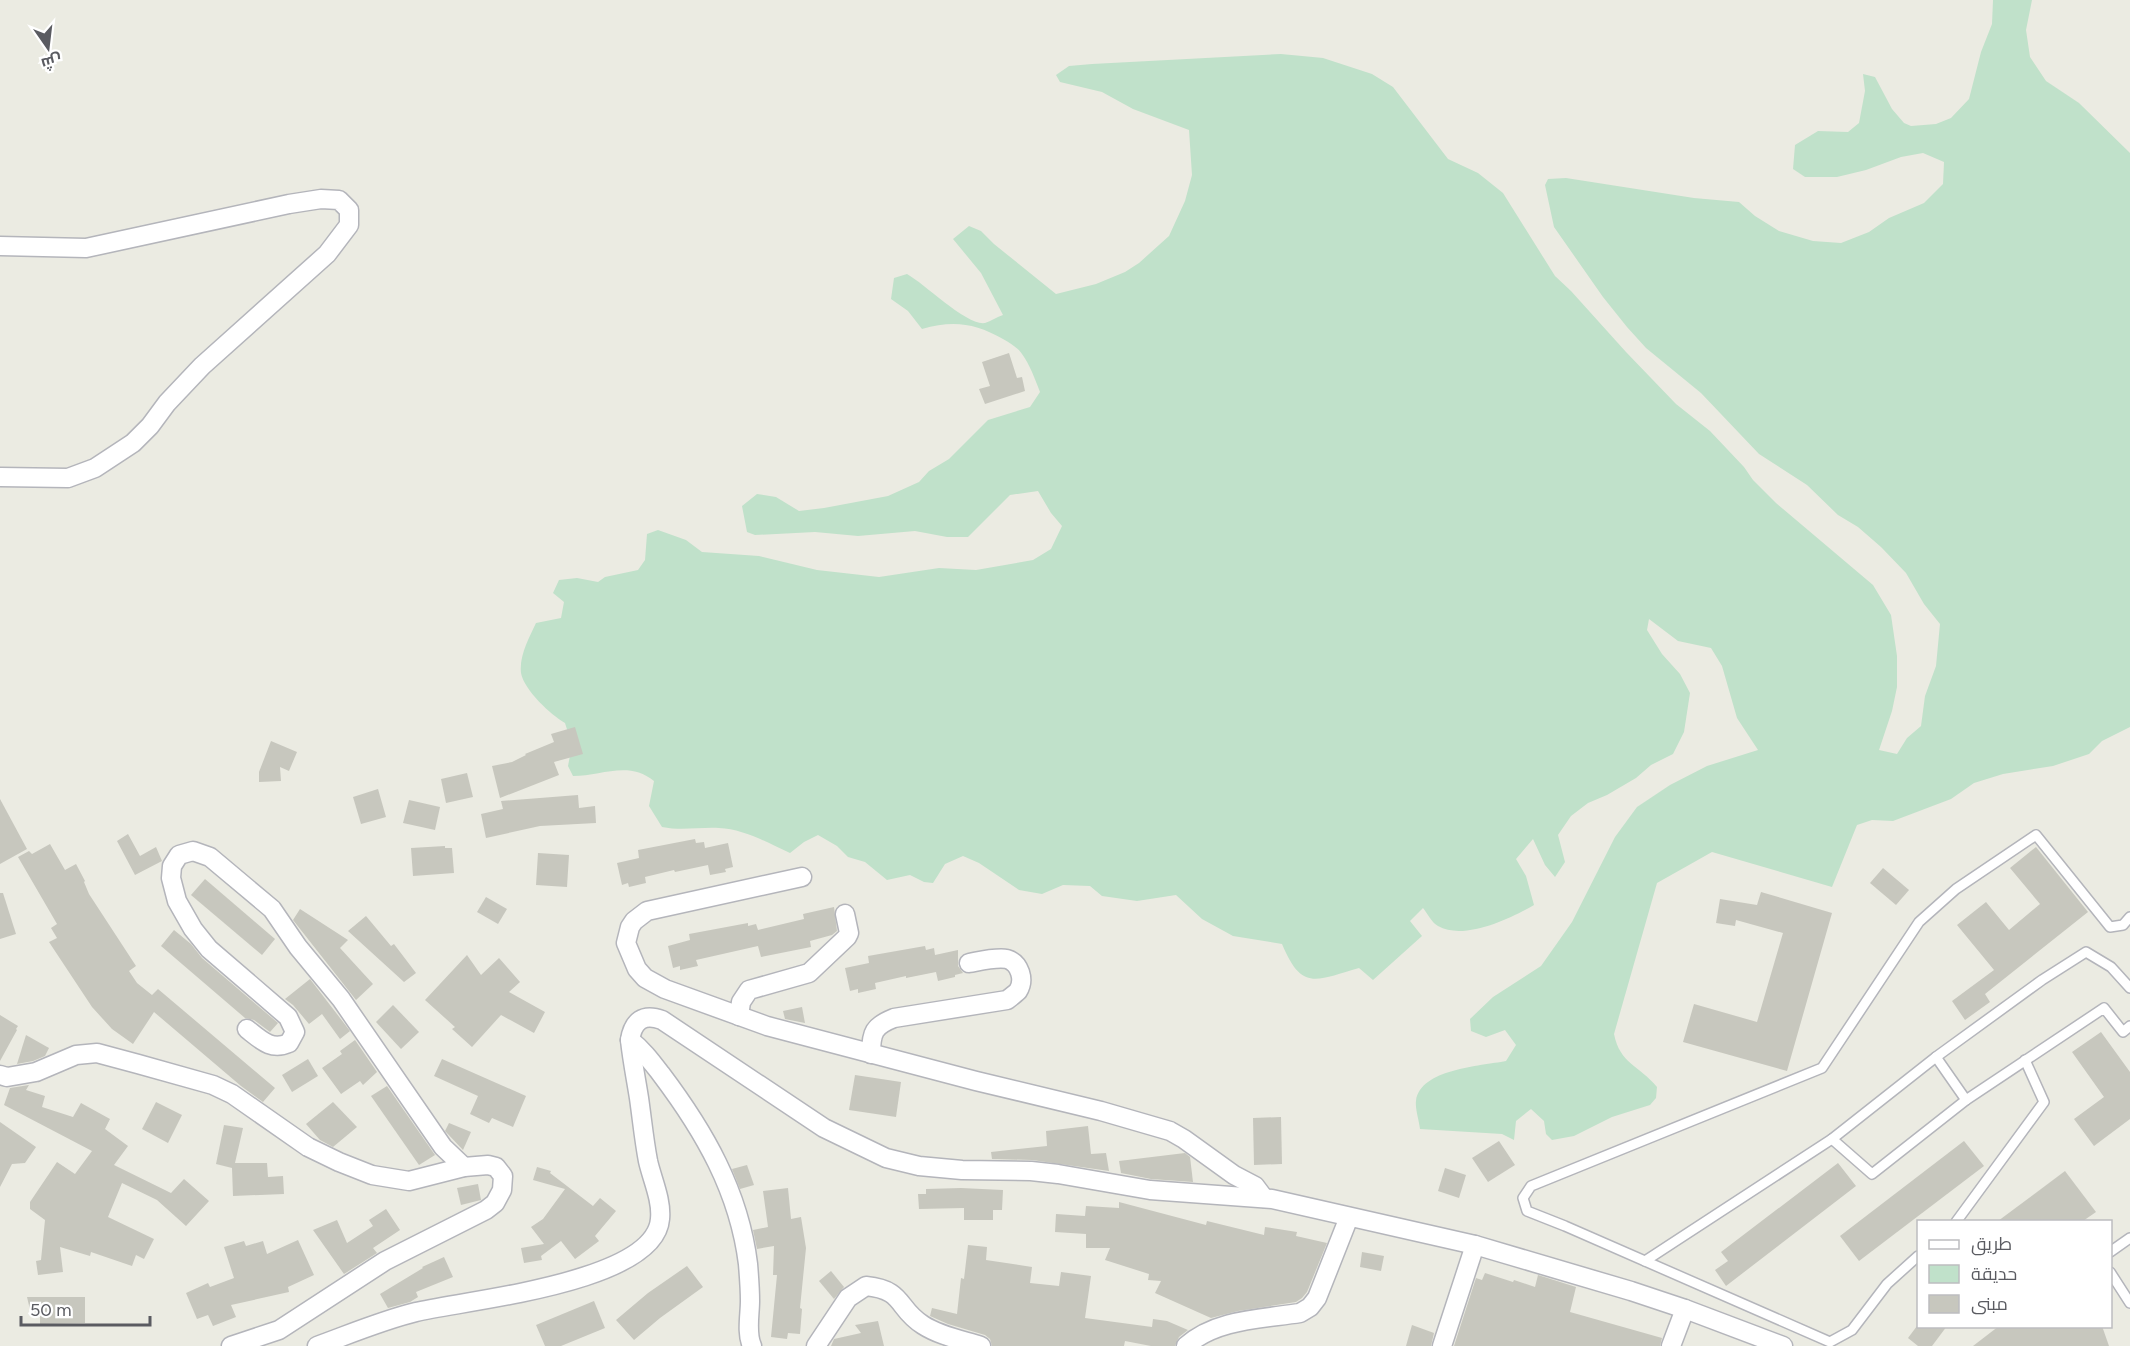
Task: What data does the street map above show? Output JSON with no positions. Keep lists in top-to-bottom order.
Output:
{
  "legend": ["طريق", "حديقة", "مبنى"],
  "scale_bar": "50 m",
  "north": "bottom"
}
